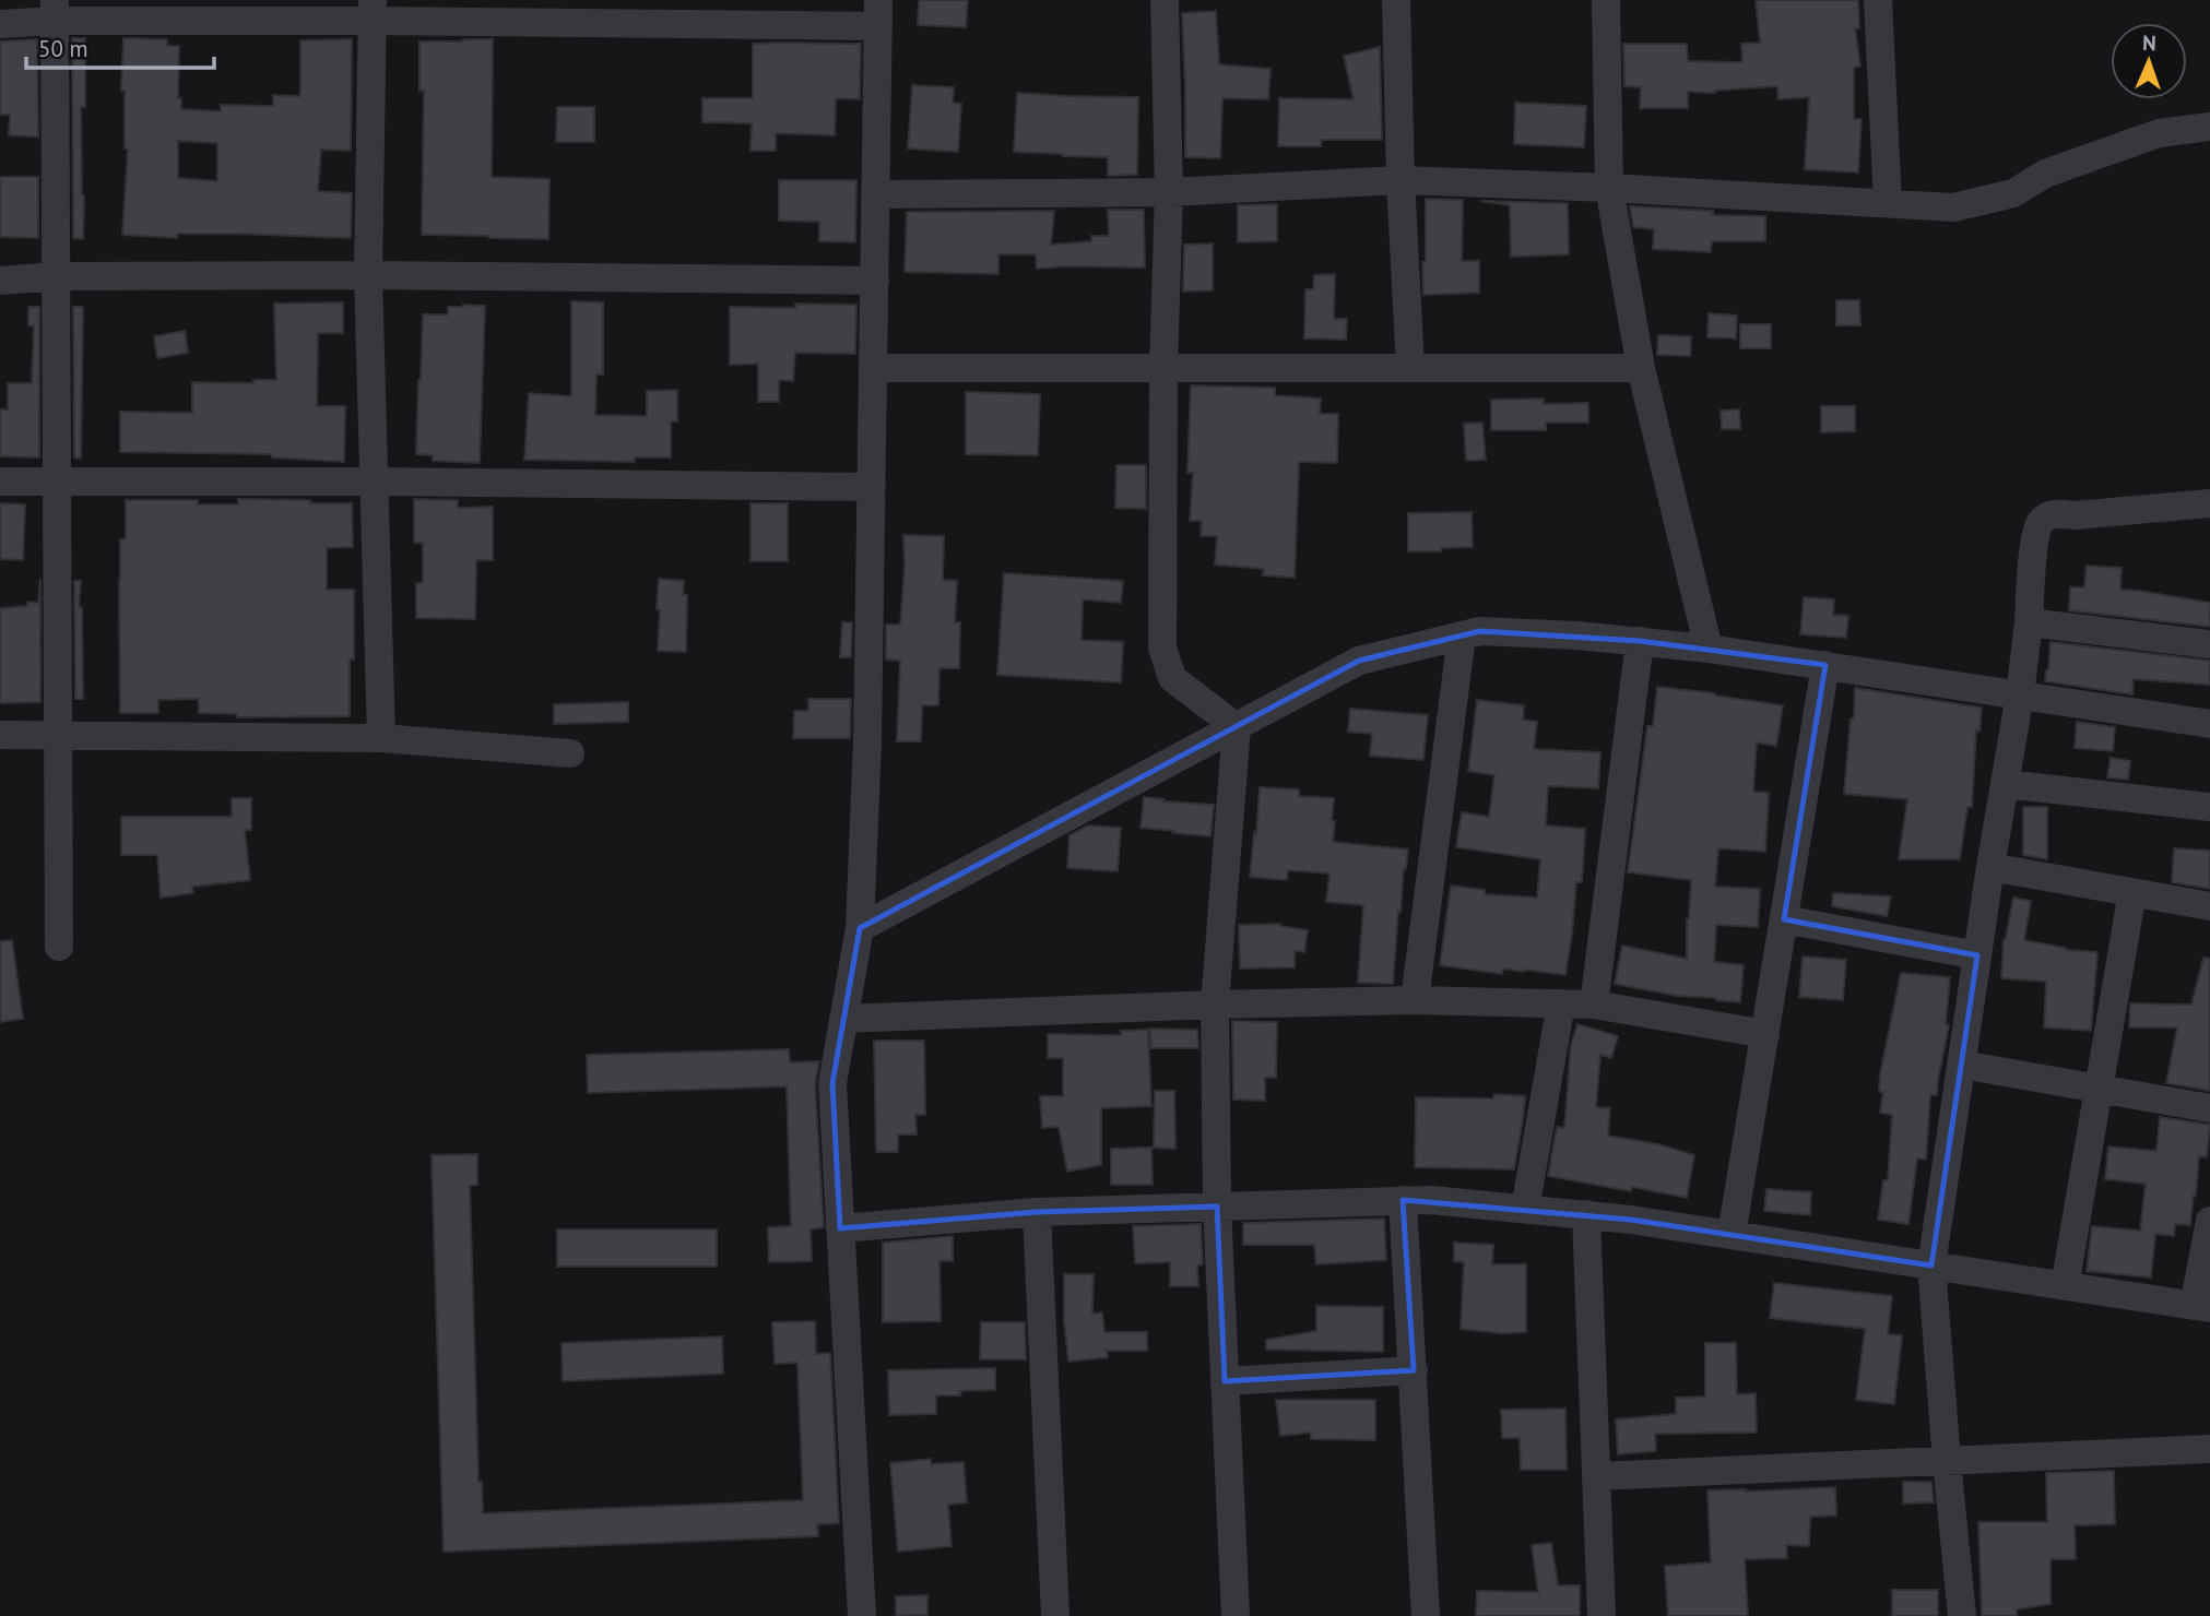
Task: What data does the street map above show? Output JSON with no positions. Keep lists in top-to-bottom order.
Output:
{
  "scale_bar": "50 m",
  "north": "top"
}
